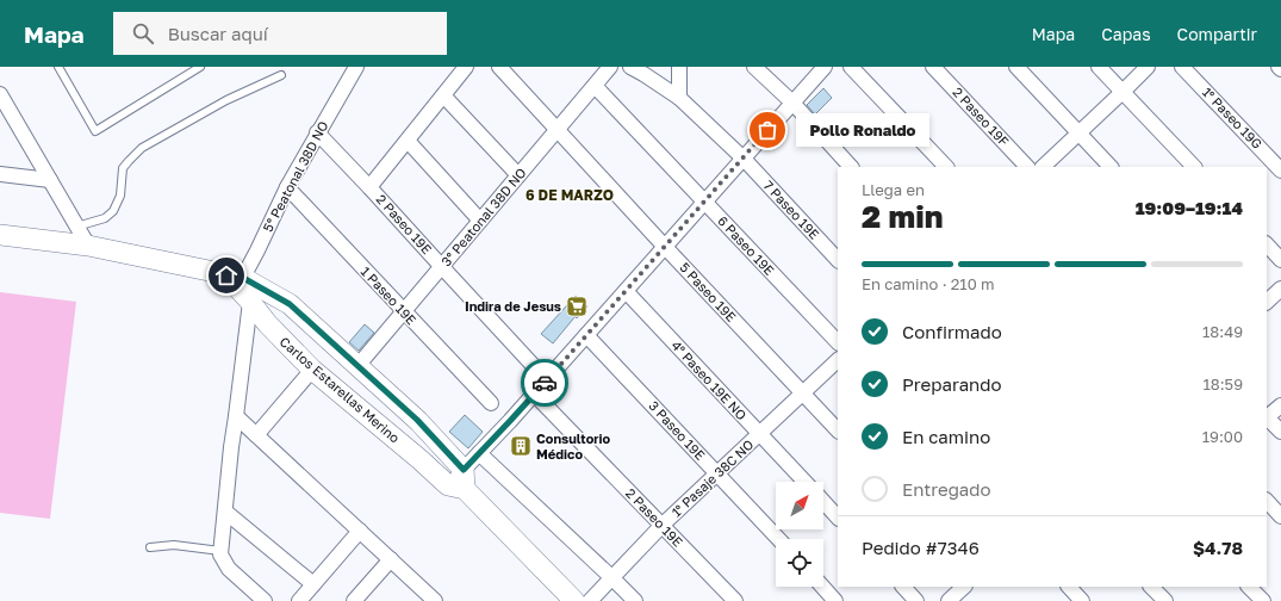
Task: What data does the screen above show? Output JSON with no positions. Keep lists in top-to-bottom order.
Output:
{
  "streets": {
    "street": [
      "2 Paseo 19F",
      "1° Paseo 19G",
      "5° Peatonal 38D NO",
      "7 Paseo 19E",
      "3° Peatonal 38D NO",
      "2 Paseo 19E",
      "6 Paseo 19E",
      "5 Paseo 19E",
      "1 Paseo 19E",
      "4° Paseo 19E NO",
      "Carlos Estarellas Merino",
      "3 Paseo 19E",
      "1° Pasaje 38C NO"
    ]
  },
  "crossings": [
    ["5° Peatonal 38D NO", "2 Paseo 19E"],
    ["5° Peatonal 38D NO", "1 Paseo 19E"],
    ["5° Peatonal 38D NO", "Carlos Estarellas Merino"],
    ["3° Peatonal 38D NO", "2 Paseo 19E"],
    ["3° Peatonal 38D NO", "6 Paseo 19E"],
    ["3° Peatonal 38D NO", "5 Paseo 19E"],
    ["3° Peatonal 38D NO", "1 Paseo 19E"],
    ["3° Peatonal 38D NO", "Carlos Estarellas Merino"],
    ["2 Paseo 19E", "1° Pasaje 38C NO"],
    ["5 Paseo 19E", "1° Pasaje 38C NO"],
    ["4° Paseo 19E NO", "1° Pasaje 38C NO"],
    ["Carlos Estarellas Merino", "1° Pasaje 38C NO"],
    ["3 Paseo 19E", "1° Pasaje 38C NO"]
  ],
  "districts": ["6 DE MARZO"],
  "places": {
    "other": ["Pollo Ronaldo"],
    "supermarket": ["Indira de Jesus"],
    "building": ["Consultorio Médico"]
  },
  "north": "top right",
  "page": {
    "header": "Mapa",
    "search": "Buscar aquí",
    "nav": ["Mapa", "Capas", "Compartir"],
    "bubble": "Pollo Ronaldo",
    "heading": ["2 min", "Llega en", "19:09–19:14"],
    "panel": ["Pedido #7346", "$4.78"],
    "bar": "En camino · 210 m",
    "list": [
      ["Confirmado", "18:49"],
      ["Preparando", "18:59"],
      ["En camino", "19:00"],
      "Entregado"
    ]
  }
}
